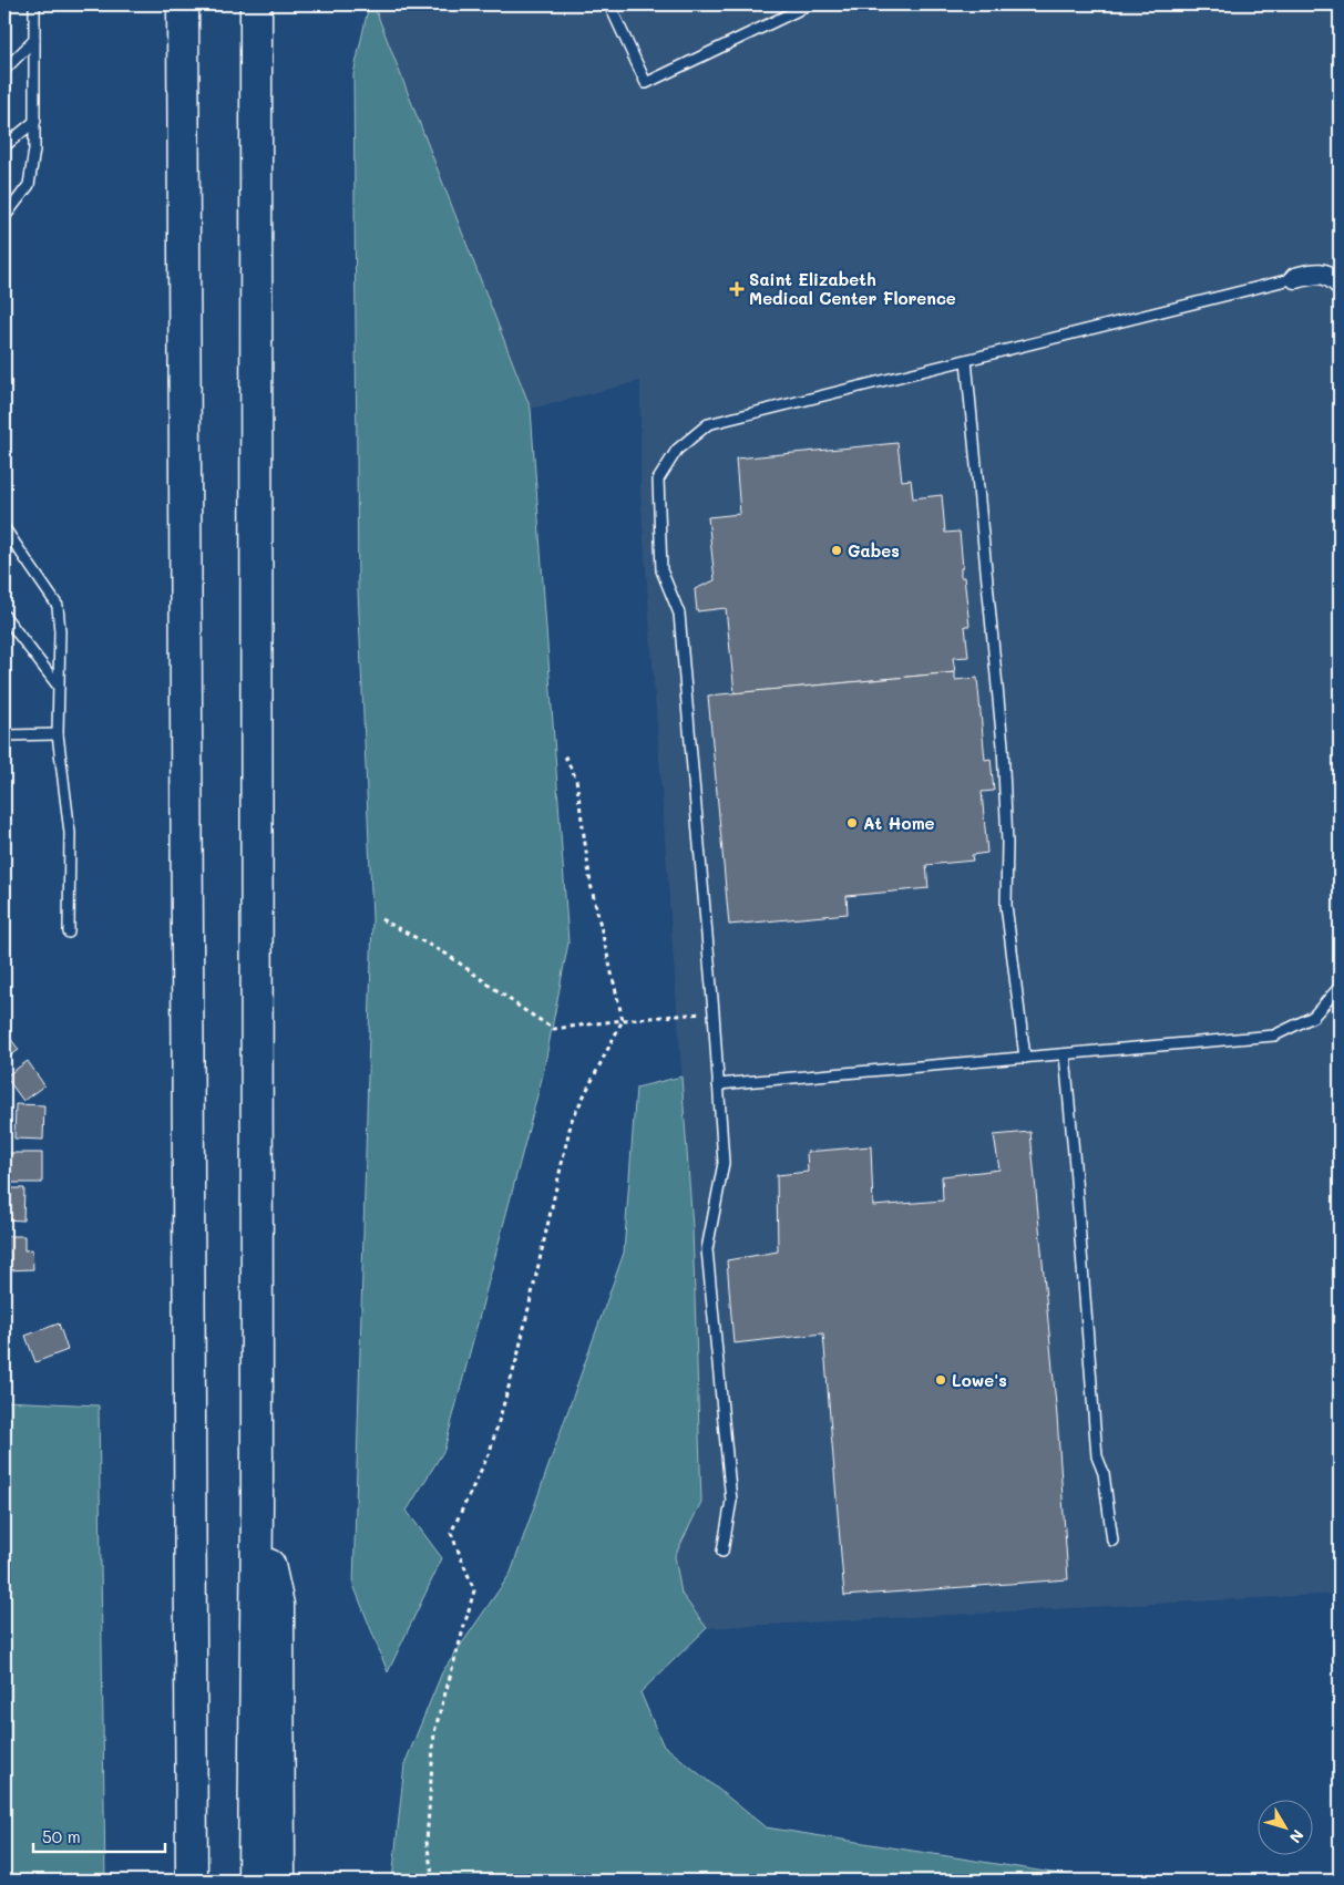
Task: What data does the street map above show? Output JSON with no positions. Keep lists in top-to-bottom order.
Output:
{
  "places": {
    "health": ["Saint Elizabeth Medical Center Florence"],
    "other": ["Gabes", "At Home", "Lowe's"]
  },
  "scale_bar": "50 m",
  "north": "bottom right"
}
